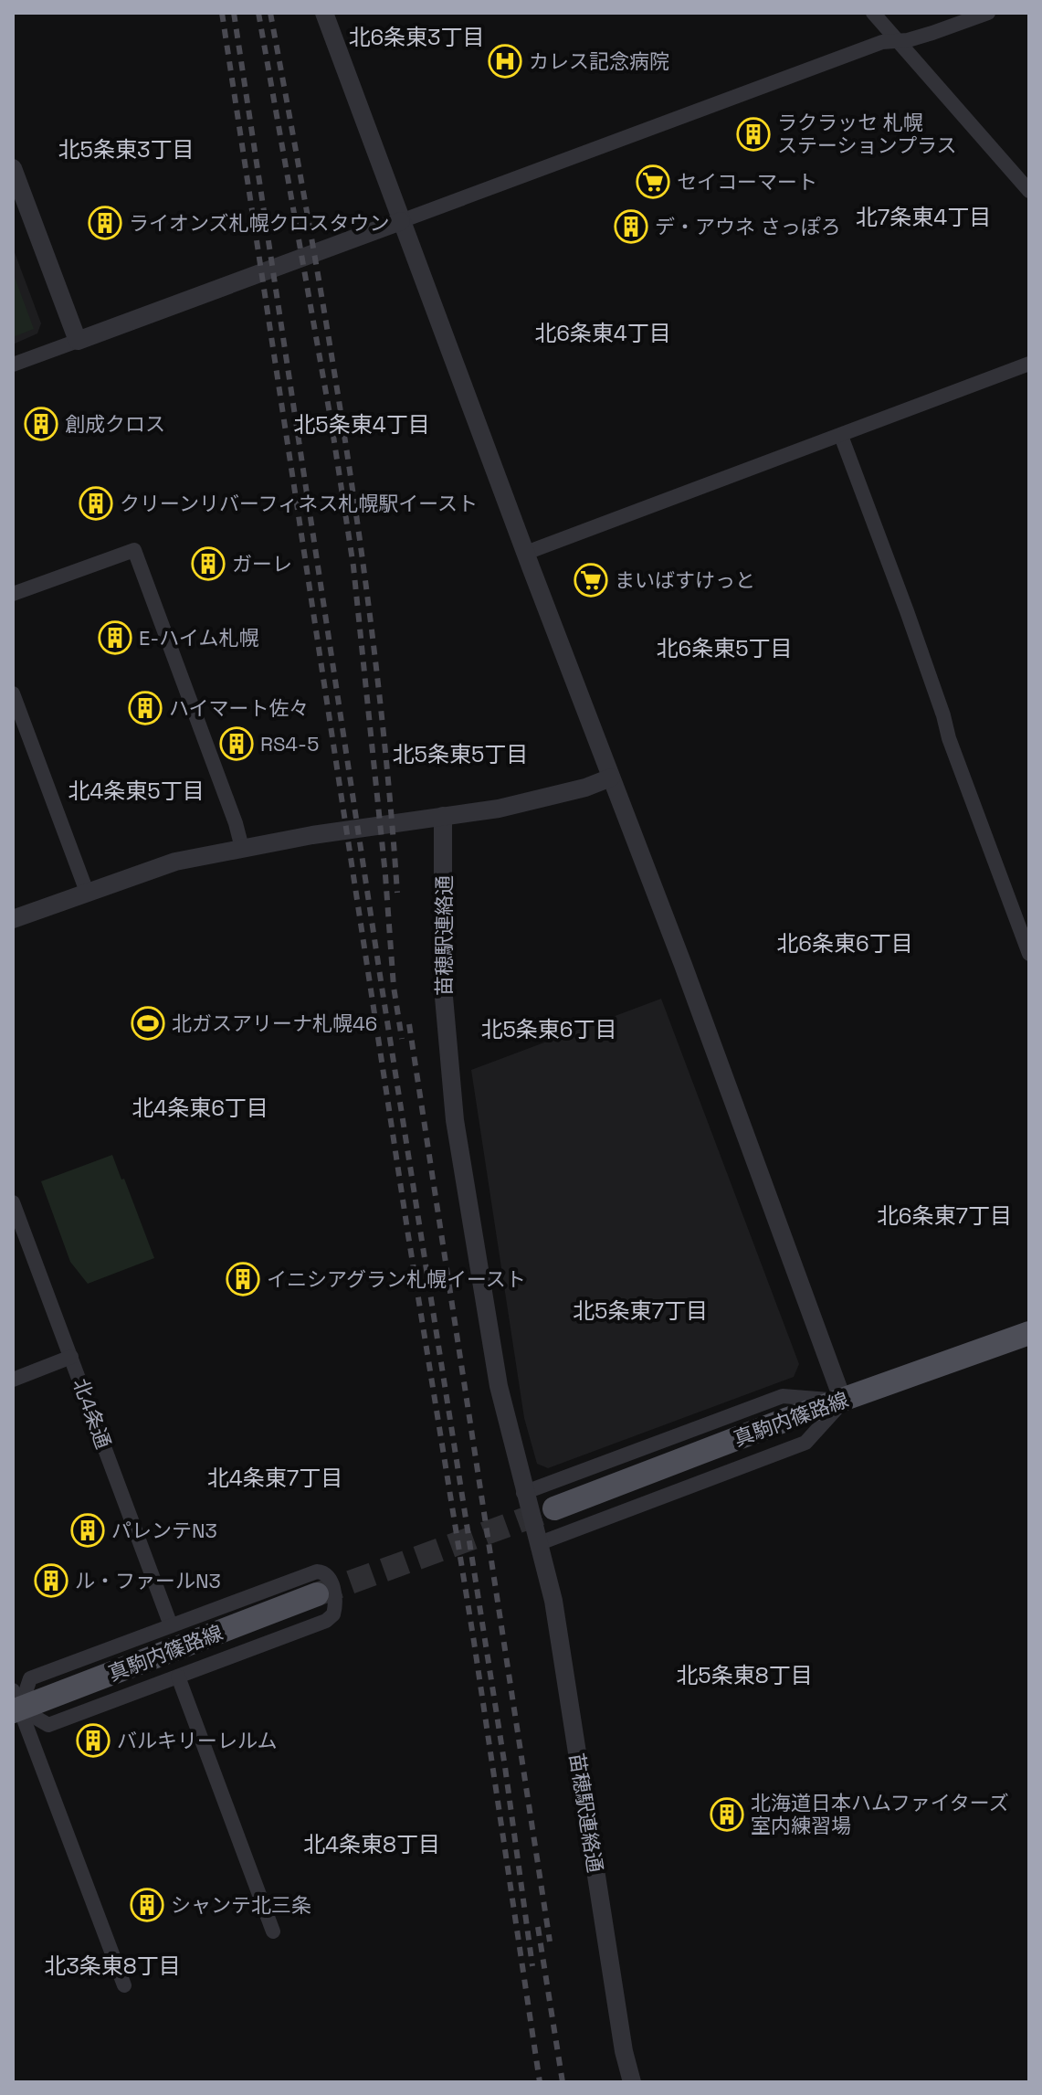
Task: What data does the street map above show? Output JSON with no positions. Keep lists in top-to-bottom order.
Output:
{
  "streets": {
    "main road": ["真駒内篠路線"],
    "street": ["苗穂駅連絡通", "北4条通"]
  },
  "districts": [
    "北6条東3丁目",
    "北5条東3丁目",
    "北7条東4丁目",
    "北6条東4丁目",
    "北5条東4丁目",
    "北6条東5丁目",
    "北5条東5丁目",
    "北4条東5丁目",
    "北6条東6丁目",
    "北5条東6丁目",
    "北4条東6丁目",
    "北6条東7丁目",
    "北5条東7丁目",
    "北4条東7丁目",
    "北5条東8丁目",
    "北4条東8丁目",
    "北3条東8丁目"
  ],
  "places": {
    "hospital": ["カレス記念病院"],
    "building": [
      "ラクラッセ 札幌 ステーションプラス",
      "ライオンズ札幌クロスタウン",
      "デ・アウネ さっぽろ",
      "創成クロス",
      "クリーンリバーフィネス札幌駅イースト",
      "ガーレ",
      "E-ハイム札幌",
      "ハイマート佐々",
      "RS4-5",
      "イニシアグラン札幌イースト",
      "パレンテN3",
      "ル・ファールN3",
      "バルキリーレルム",
      "北海道日本ハムファイターズ 室内練習場",
      "シャンテ北三条"
    ],
    "supermarket": ["セイコーマート", "まいばすけっと"],
    "sports": ["北ガスアリーナ札幌46"]
  }
}
